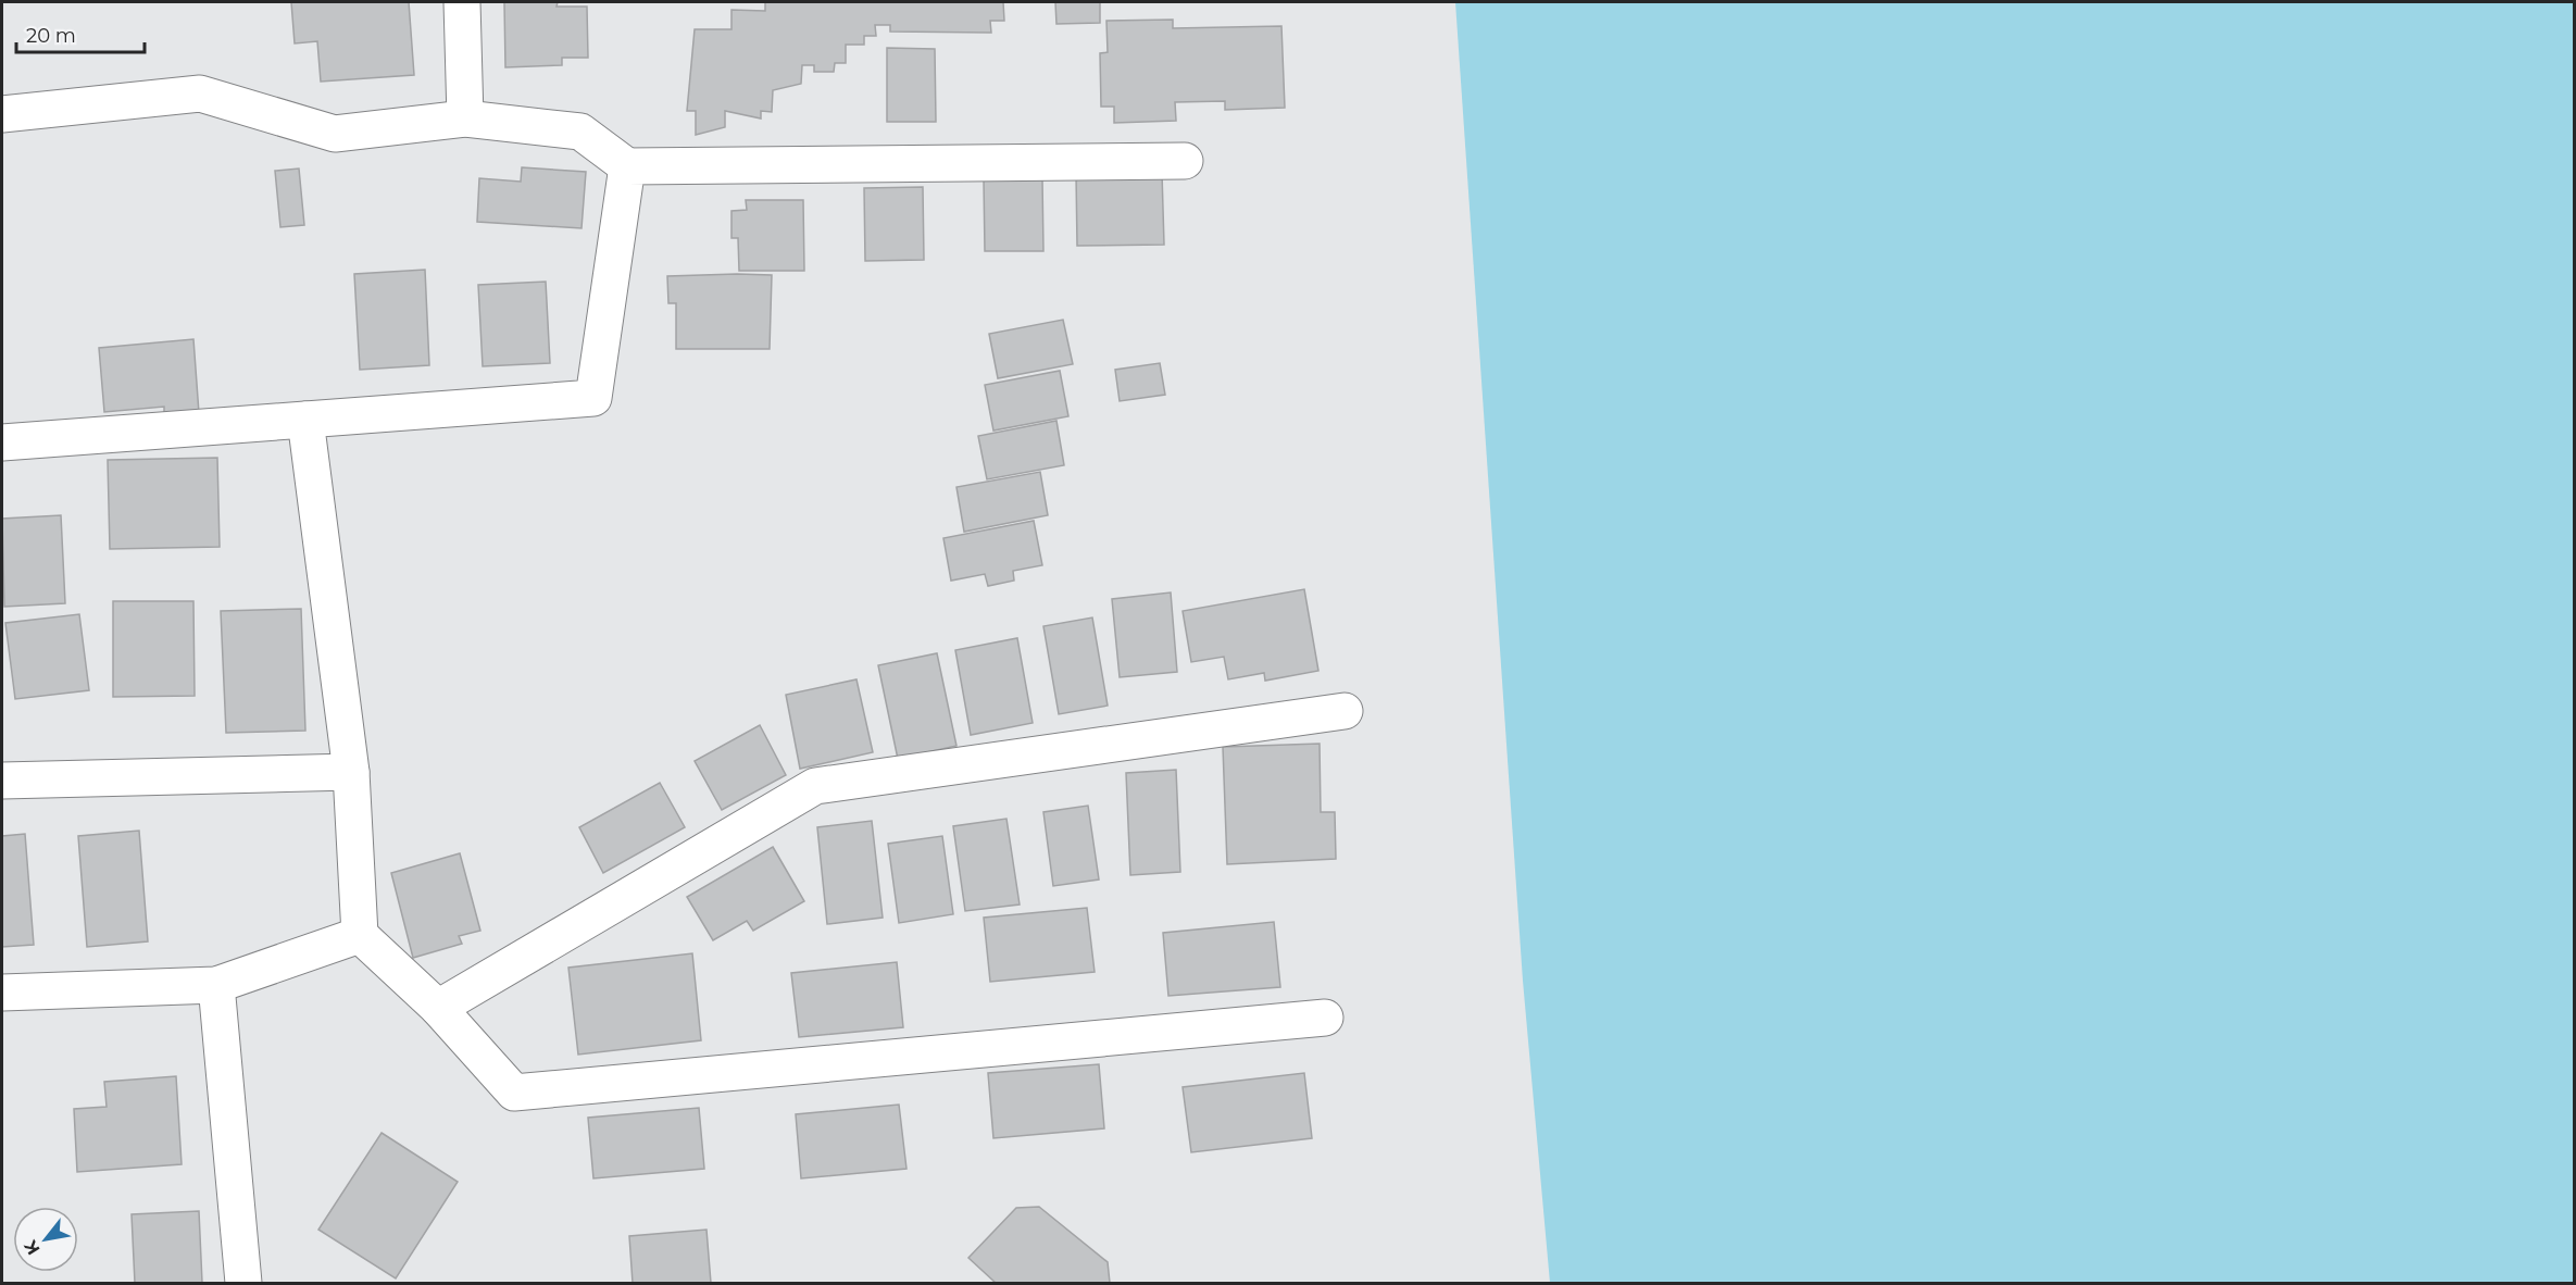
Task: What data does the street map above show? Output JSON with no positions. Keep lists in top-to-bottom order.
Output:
{
  "scale_bar": "20 m",
  "north": "bottom left"
}
